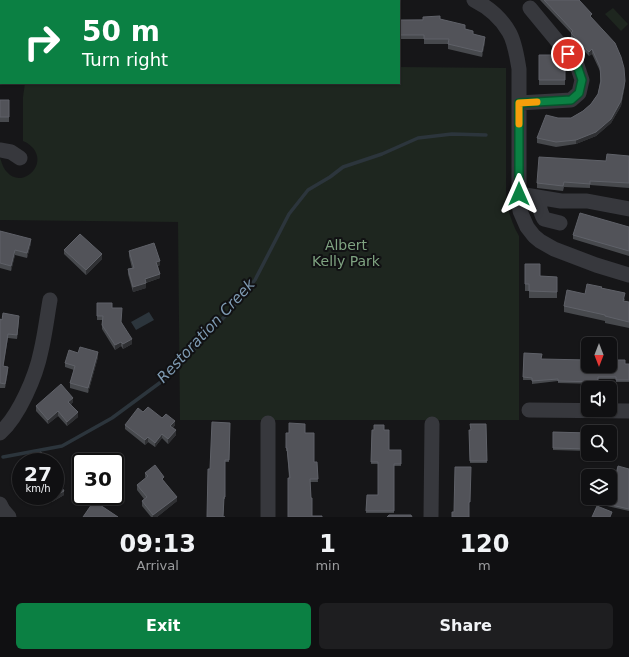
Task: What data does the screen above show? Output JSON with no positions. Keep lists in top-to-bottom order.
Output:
{
  "water": ["Restoration Creek"],
  "parks": ["Albert Kelly Park"],
  "north": "bottom",
  "page": {
    "turn": ["50 m", "Turn right"],
    "speed": "27 km/h",
    "limit": "30",
    "eta": [
      "09:13",
      "Arrival",
      "1",
      "min",
      "120",
      "m"
    ],
    "buttons": ["Exit", "Share"]
  }
}
